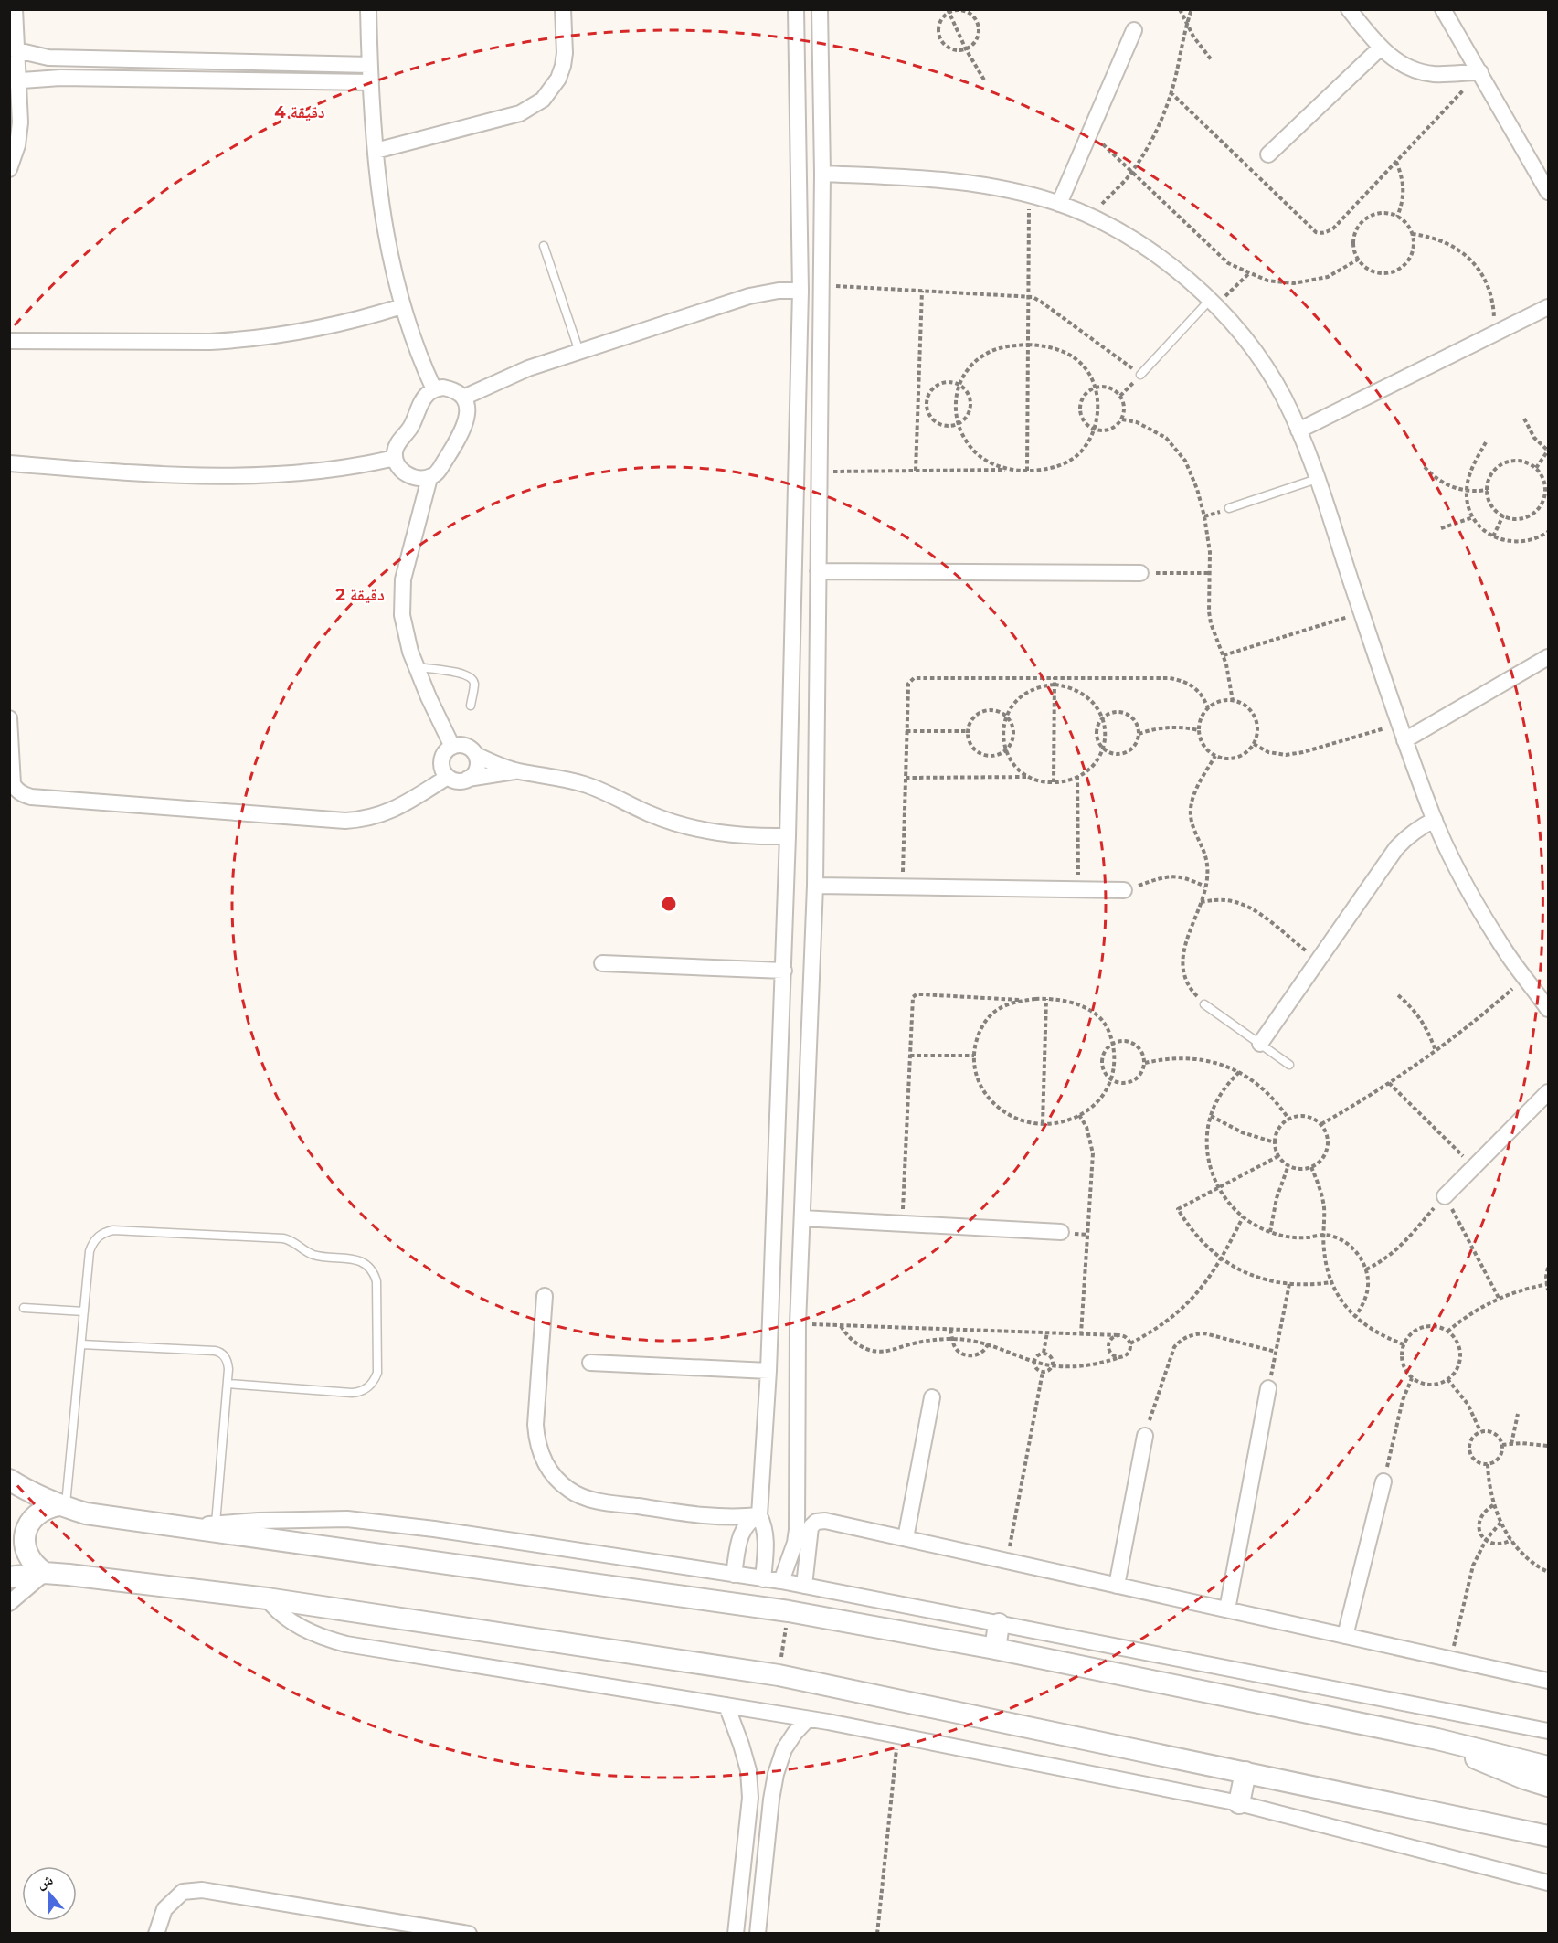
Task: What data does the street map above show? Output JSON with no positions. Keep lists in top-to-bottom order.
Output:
{
  "north": "top",
  "rings": ["4 دقيقة", "2 دقيقة"]
}
